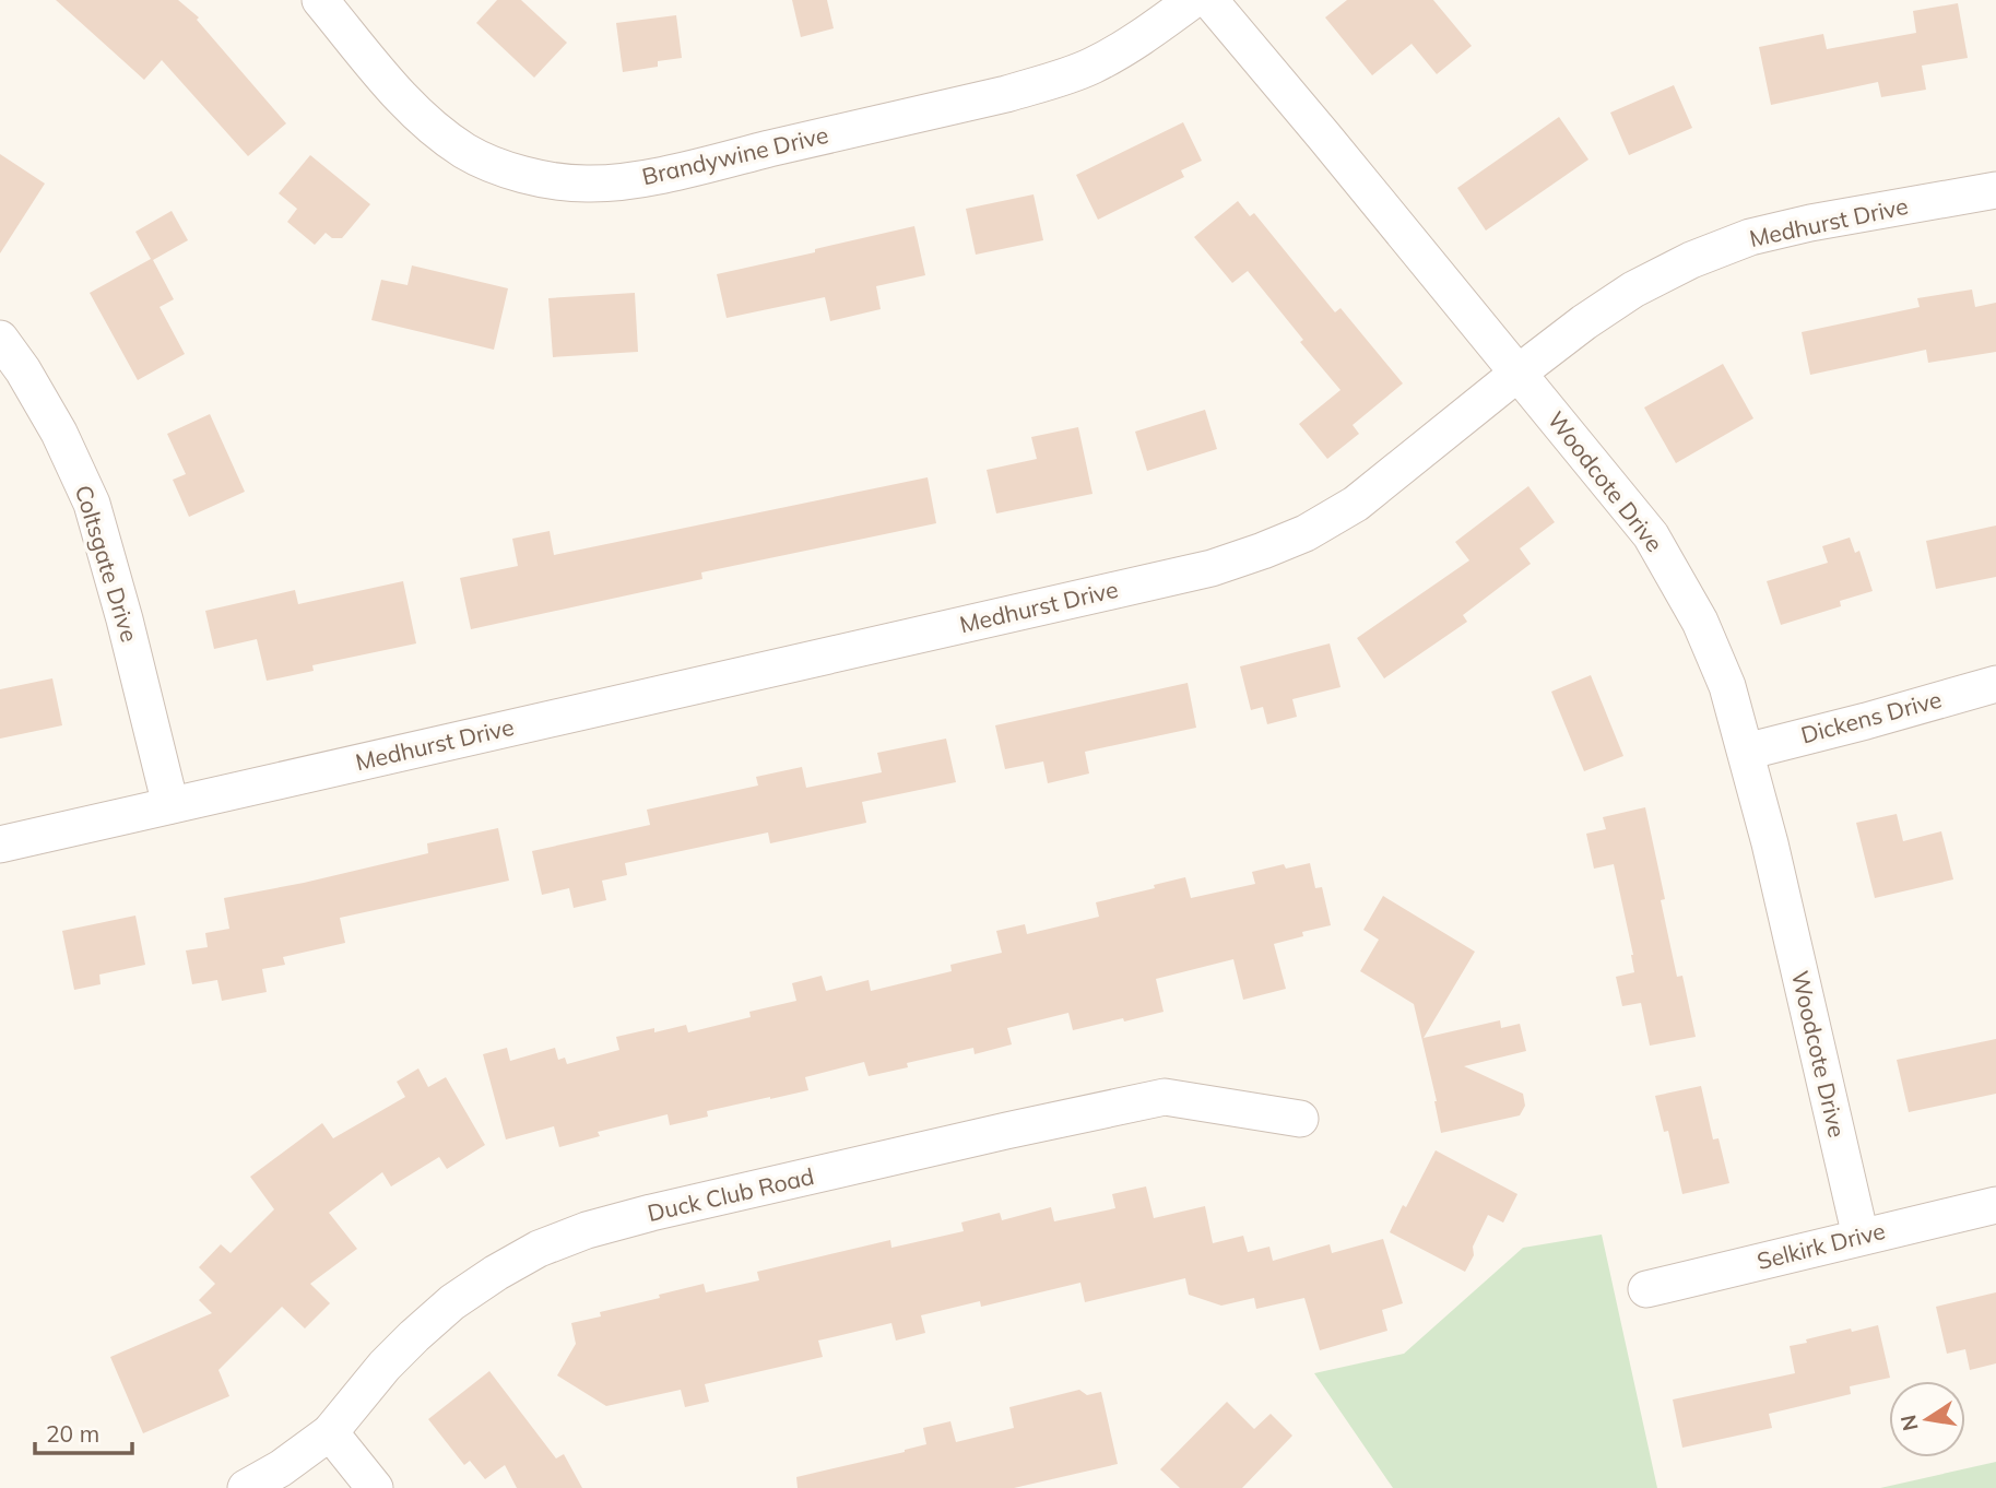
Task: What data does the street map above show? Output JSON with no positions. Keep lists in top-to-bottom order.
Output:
{
  "streets": {
    "street": [
      "Brandywine Drive",
      "Medhurst Drive",
      "Woodcote Drive",
      "Coltsgate Drive",
      "Dickens Drive",
      "Duck Club Road",
      "Selkirk Drive"
    ]
  },
  "crossings": [
    ["Medhurst Drive", "Woodcote Drive"],
    ["Medhurst Drive", "Coltsgate Drive"],
    ["Woodcote Drive", "Dickens Drive"],
    ["Woodcote Drive", "Selkirk Drive"]
  ],
  "scale_bar": "20 m",
  "north": "left"
}
